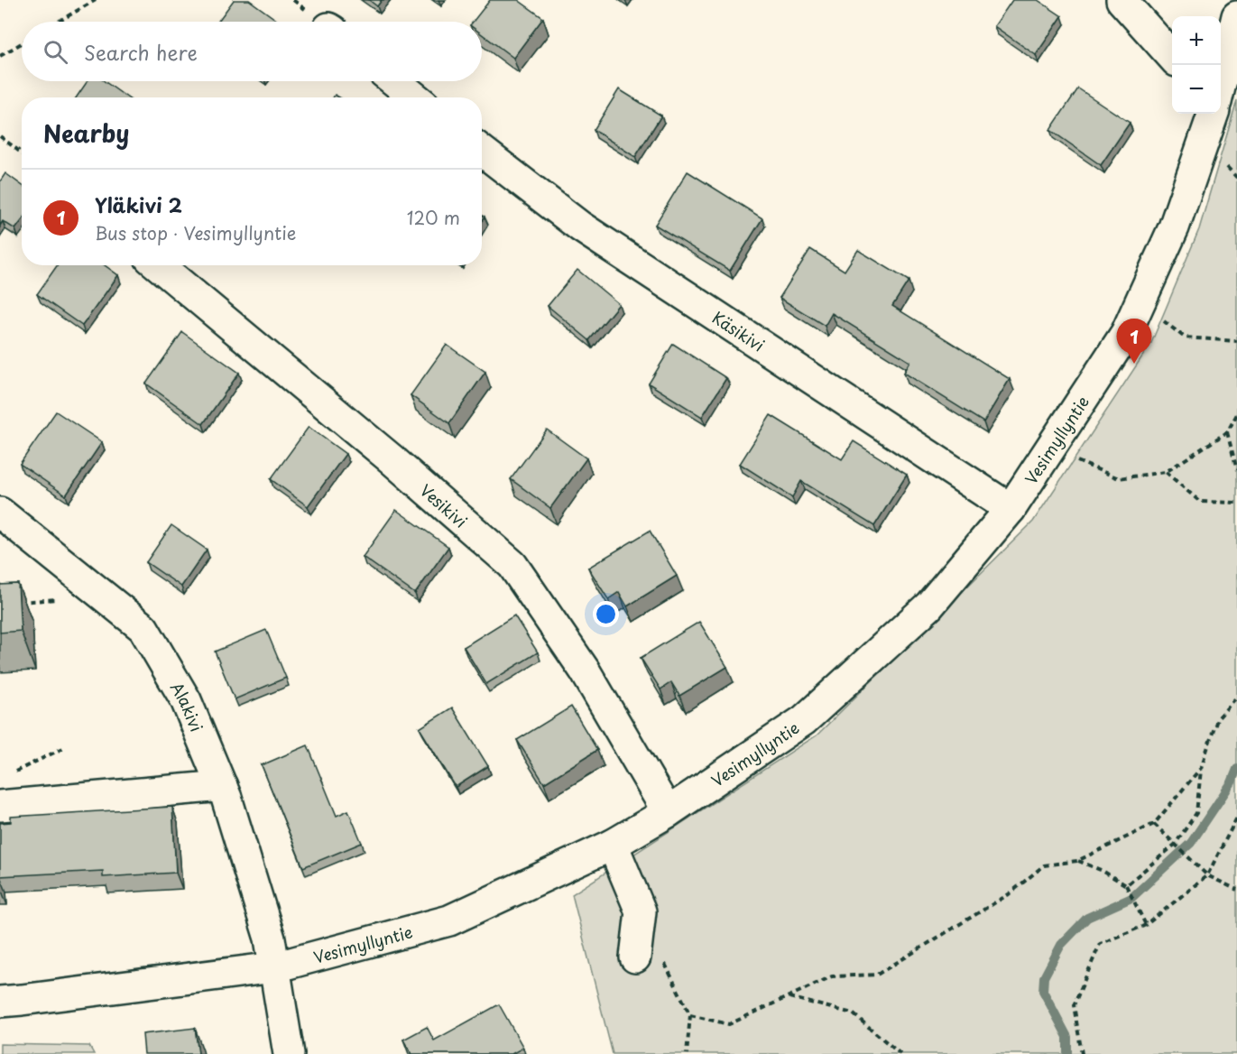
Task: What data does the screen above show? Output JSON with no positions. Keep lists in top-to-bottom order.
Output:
{
  "streets": {
    "street": [
      "Käsikivi",
      "Vesimyllyntie",
      "Vesikivi",
      "Alakivi"
    ]
  },
  "crossings": [
    ["Käsikivi", "Vesimyllyntie"],
    ["Vesimyllyntie", "Vesikivi"],
    ["Vesimyllyntie", "Alakivi"]
  ],
  "page": {
    "map_buttons": ["+", "−"],
    "search": "Search here",
    "heading": "Nearby",
    "list": [
      {
        "mark": "1",
        "name": "Yläkivi 2",
        "note": "Bus stop · Vesimyllyntie",
        "value": "120 m"
      }
    ],
    "pins": "1"
  }
}
